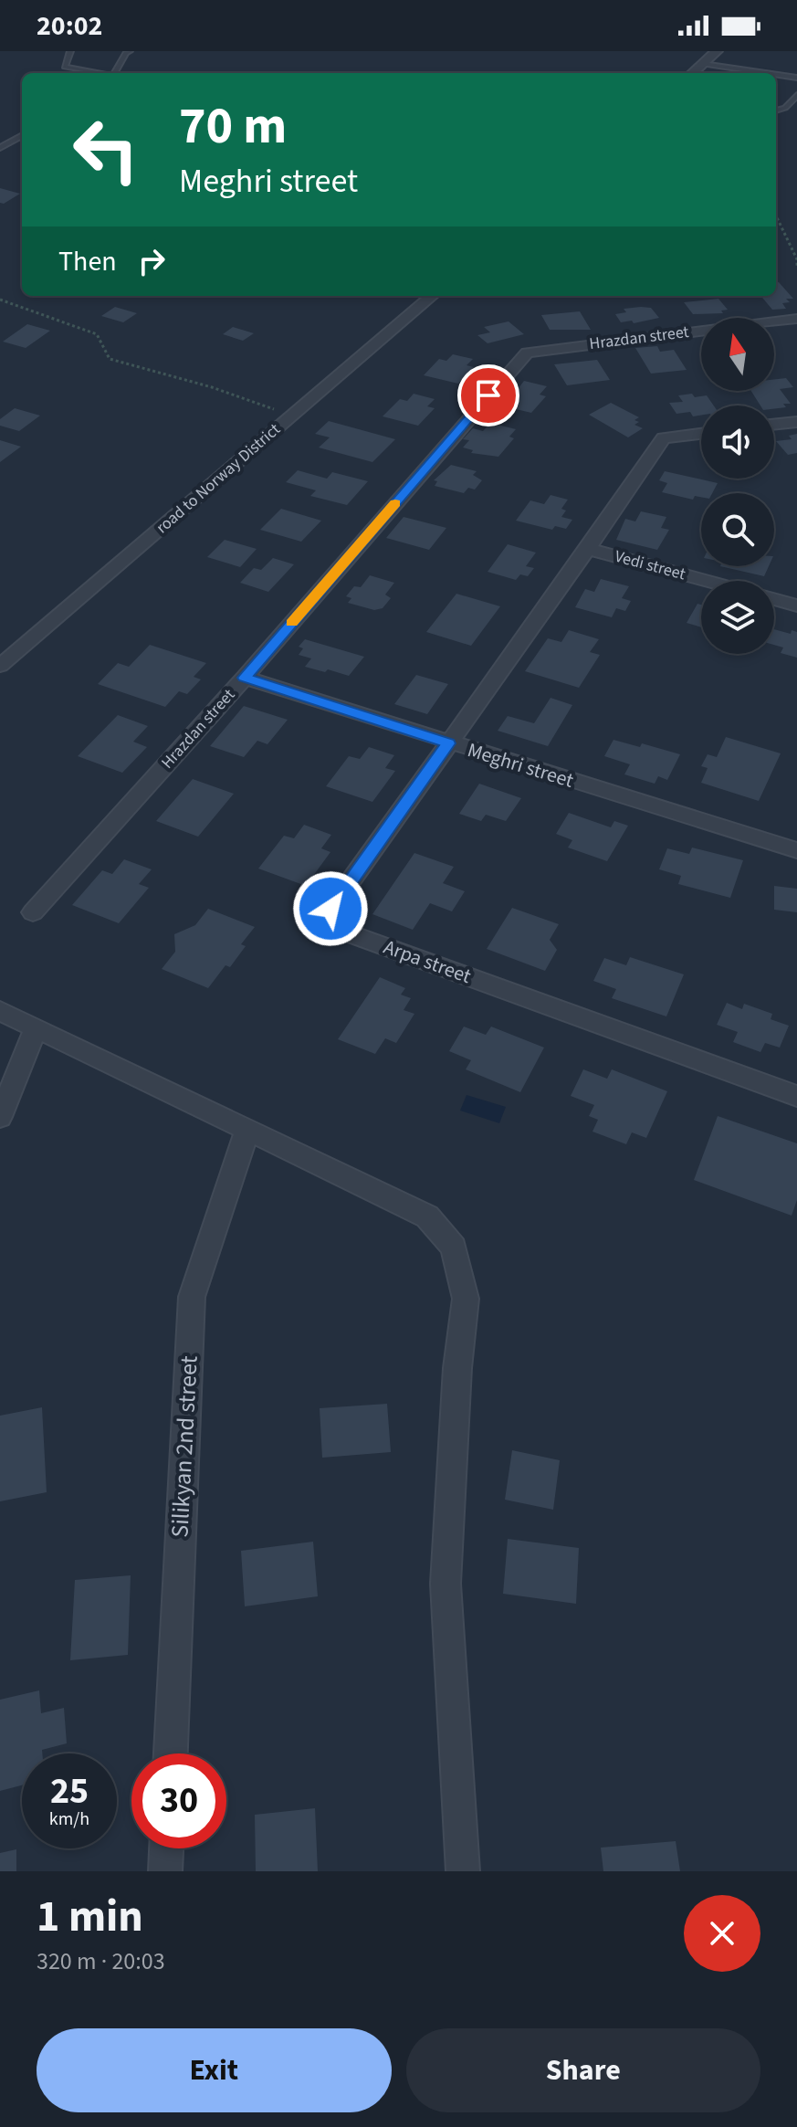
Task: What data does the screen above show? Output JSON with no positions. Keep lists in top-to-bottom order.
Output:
{
  "streets": {
    "street": [
      "Hrazdan street",
      "road to Norway District",
      "Vedi street",
      "Meghri street",
      "Arpa street",
      "Silikyan 2nd street"
    ]
  },
  "crossings": [
    ["Hrazdan street", "Meghri street"],
    ["Vedi street", "Arpa street"],
    ["Meghri street", "Arpa street"]
  ],
  "north": "top",
  "page": {
    "status": "20:02",
    "turn": ["70 m", "Meghri street"],
    "then": "Then",
    "speed": "25 km/h",
    "limit": "30",
    "heading": ["1 min", "320 m · 20:03"],
    "buttons": ["Exit", "Share"]
  }
}
